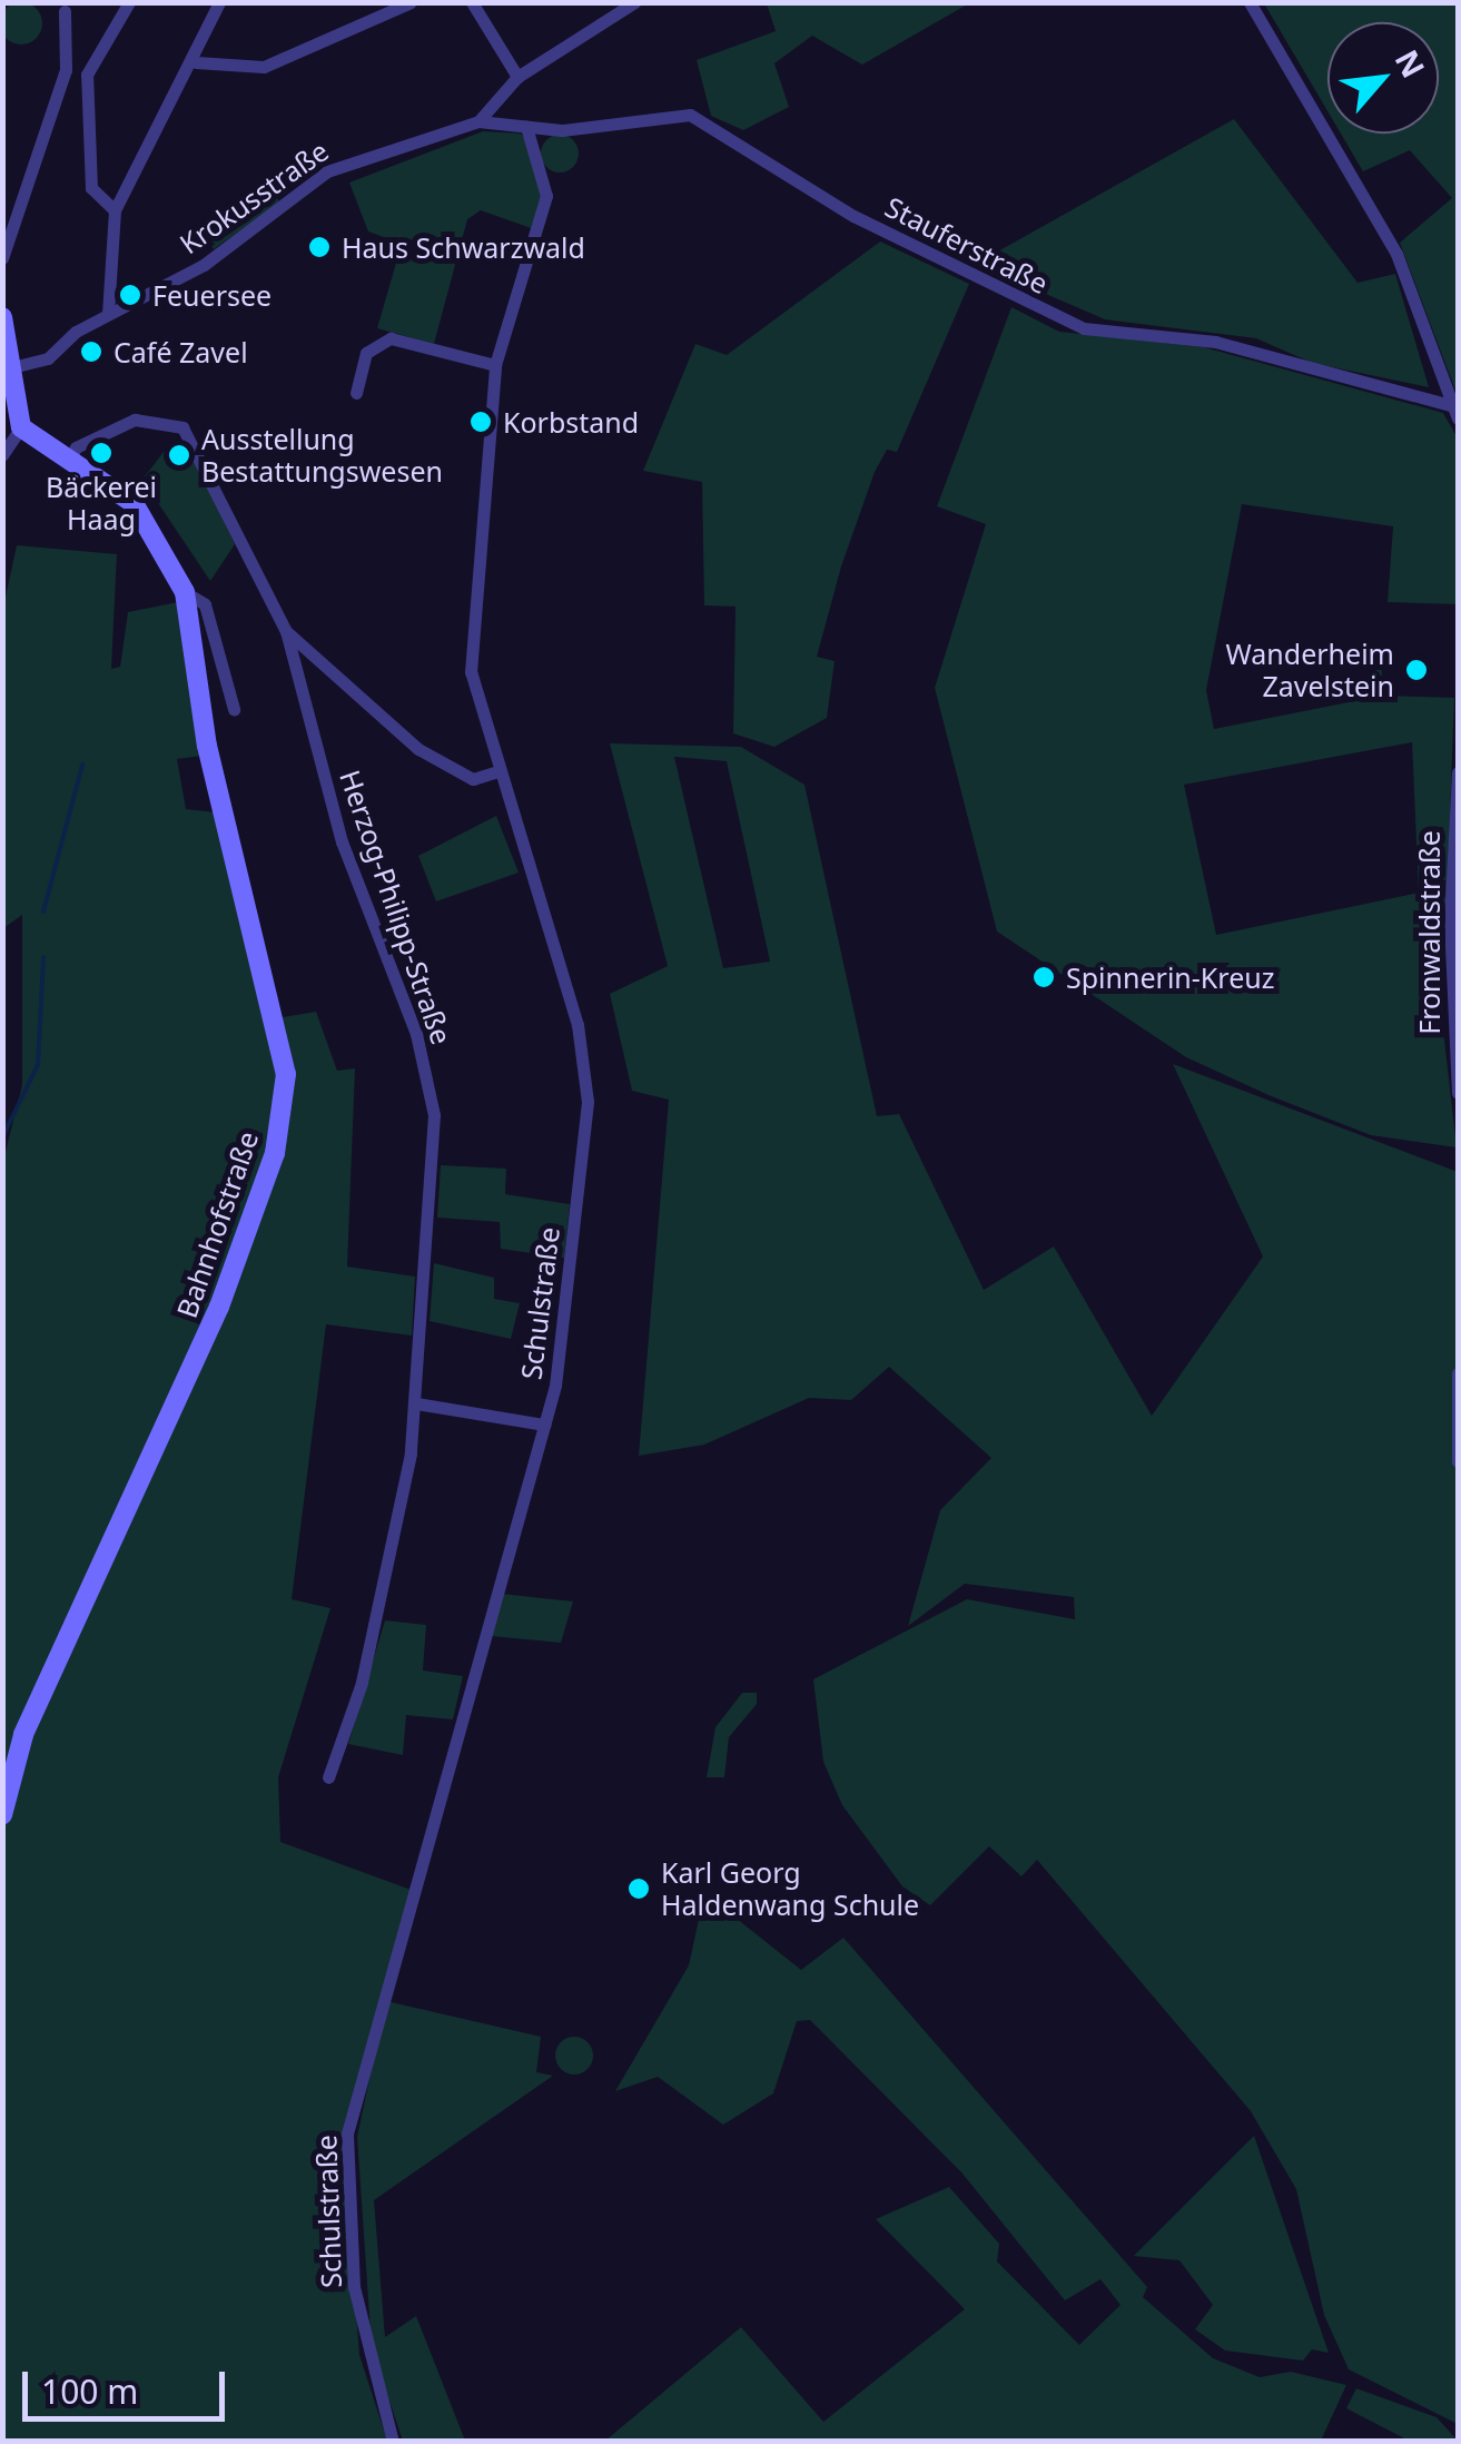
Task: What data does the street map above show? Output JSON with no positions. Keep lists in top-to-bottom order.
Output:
{
  "streets": {
    "street": [
      "Krokusstraße",
      "Stauferstraße",
      "Herzog-Philipp-Straße",
      "Fronwaldstraße",
      "Bahnhofstraße",
      "Schulstraße"
    ]
  },
  "crossings": [
    ["Krokusstraße", "Stauferstraße"],
    ["Stauferstraße", "Schulstraße"]
  ],
  "places": [
    "Haus Schwarzwald",
    "Feuersee",
    "Café Zavel",
    "Korbstand",
    "Bäckerei Haag",
    "Ausstellung Bestattungswesen",
    "Wanderheim Zavelstein",
    "Spinnerin-Kreuz",
    "Karl Georg Haldenwang Schule"
  ],
  "scale_bar": "100 m",
  "north": "top right"
}
